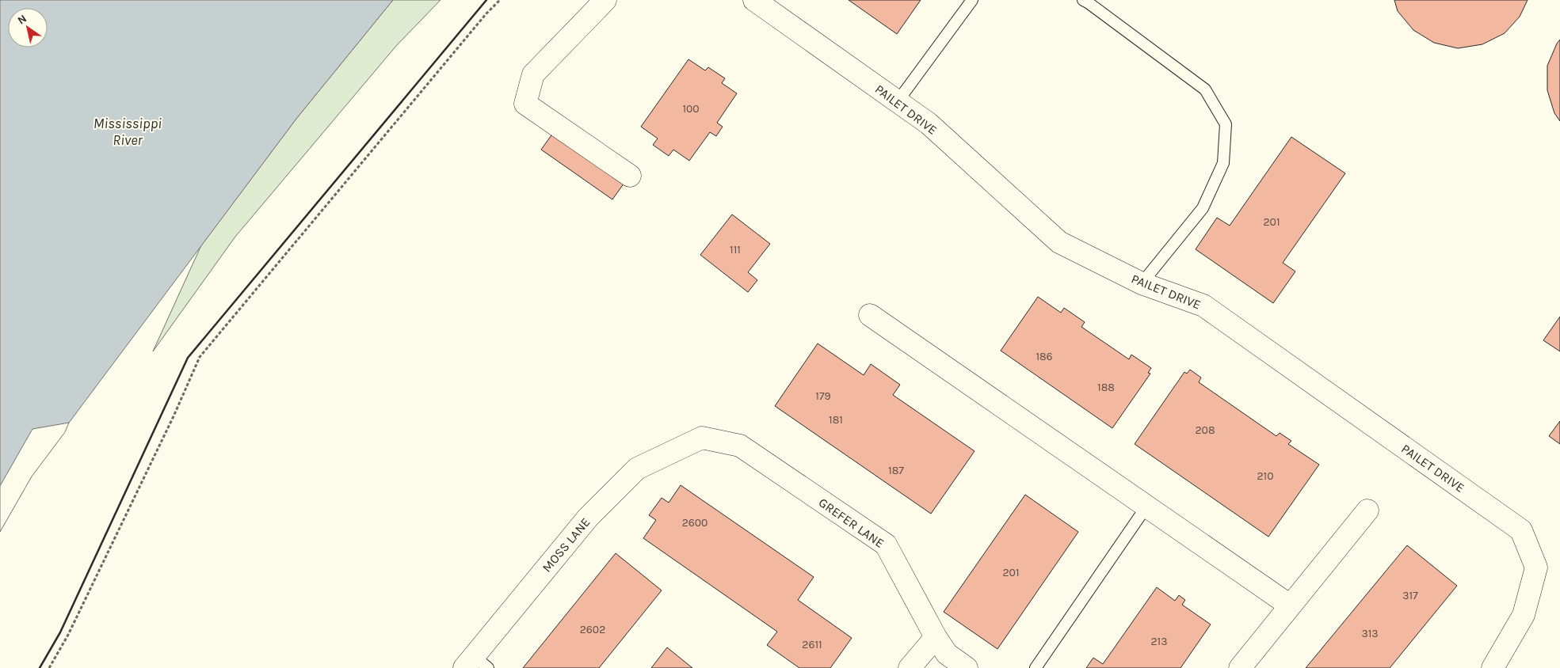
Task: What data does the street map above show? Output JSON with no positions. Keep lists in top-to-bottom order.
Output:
{
  "streets": {
    "street": ["PAILET DRIVE", "GREFER LANE", "MOSS LANE"]
  },
  "crossings": [
    ["GREFER LANE", "MOSS LANE"]
  ],
  "water": ["Mississippi River"],
  "house_numbers": [
    "100",
    "201",
    "111",
    "186",
    "188",
    "179",
    "181",
    "208",
    "187",
    "210",
    "2600",
    "201",
    "317",
    "2602",
    "313",
    "213",
    "2611"
  ],
  "north": "top left"
}
